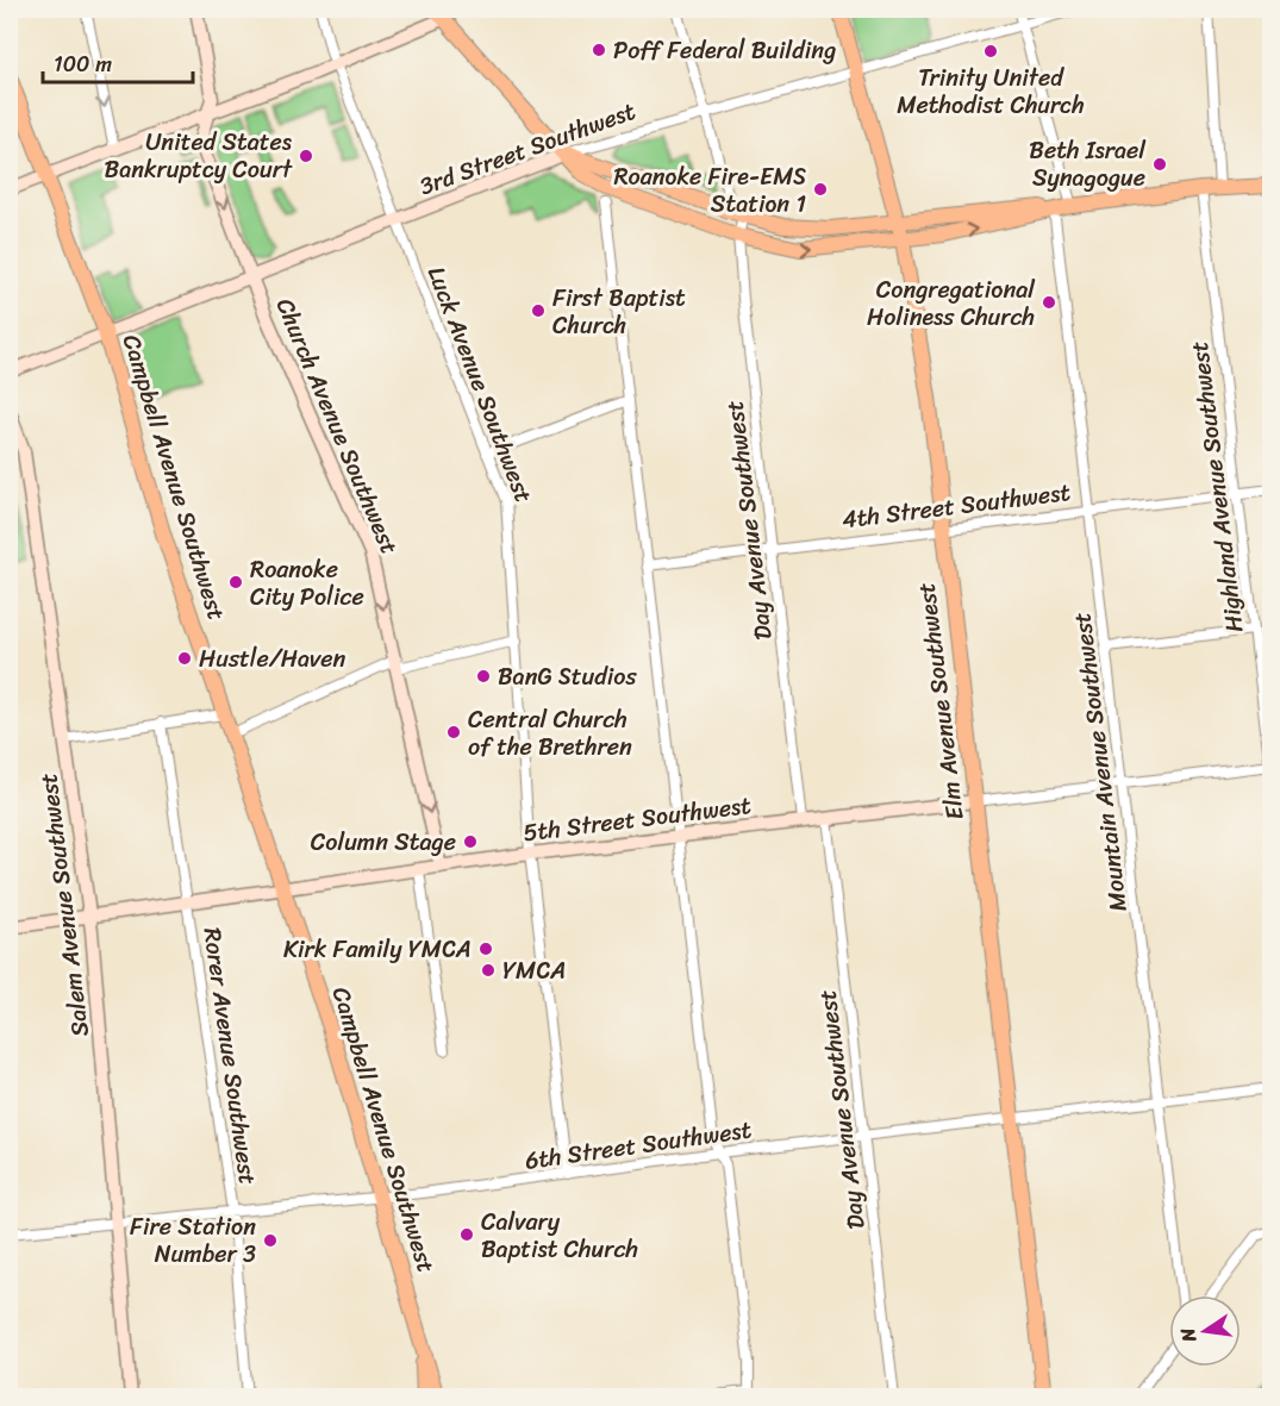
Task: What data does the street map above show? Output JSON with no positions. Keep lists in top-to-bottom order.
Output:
{
  "streets": {
    "main road": ["Campbell Avenue Southwest", "Elm Avenue Southwest"],
    "street": [
      "3rd Street Southwest",
      "Luck Avenue Southwest",
      "Church Avenue Southwest",
      "Highland Avenue Southwest",
      "4th Street Southwest",
      "Day Avenue Southwest",
      "Mountain Avenue Southwest",
      "5th Street Southwest",
      "Salem Avenue Southwest",
      "Rorer Avenue Southwest",
      "6th Street Southwest"
    ]
  },
  "crossings": [
    ["3rd Street Southwest", "Luck Avenue Southwest"],
    ["3rd Street Southwest", "Church Avenue Southwest"],
    ["3rd Street Southwest", "Campbell Avenue Southwest"],
    ["3rd Street Southwest", "Elm Avenue Southwest"],
    ["Luck Avenue Southwest", "5th Street Southwest"],
    ["Luck Avenue Southwest", "6th Street Southwest"],
    ["Church Avenue Southwest", "5th Street Southwest"],
    ["Campbell Avenue Southwest", "5th Street Southwest"],
    ["Campbell Avenue Southwest", "6th Street Southwest"],
    ["Highland Avenue Southwest", "4th Street Southwest"],
    ["Highland Avenue Southwest", "5th Street Southwest"],
    ["4th Street Southwest", "Day Avenue Southwest"],
    ["4th Street Southwest", "Elm Avenue Southwest"],
    ["4th Street Southwest", "Mountain Avenue Southwest"],
    ["Day Avenue Southwest", "5th Street Southwest"],
    ["Day Avenue Southwest", "6th Street Southwest"],
    ["Elm Avenue Southwest", "5th Street Southwest"],
    ["Elm Avenue Southwest", "6th Street Southwest"],
    ["Mountain Avenue Southwest", "5th Street Southwest"],
    ["Mountain Avenue Southwest", "6th Street Southwest"],
    ["5th Street Southwest", "Salem Avenue Southwest"],
    ["5th Street Southwest", "Rorer Avenue Southwest"],
    ["Salem Avenue Southwest", "6th Street Southwest"],
    ["Rorer Avenue Southwest", "6th Street Southwest"]
  ],
  "one_way": ["Church Avenue Southwest"],
  "places": [
    "Poff Federal Building",
    "Trinity United Methodist Church",
    "United States Bankruptcy Court",
    "Beth Israel Synagogue",
    "Roanoke Fire-EMS Station 1",
    "Congregational Holiness Church",
    "First Baptist Church",
    "Roanoke City Police",
    "Hustle/Haven",
    "BanG Studios",
    "Central Church of the Brethren",
    "Column Stage",
    "Kirk Family YMCA",
    "YMCA",
    "Calvary Baptist Church",
    "Fire Station Number 3"
  ],
  "scale_bar": "100 m",
  "north": "left"
}
